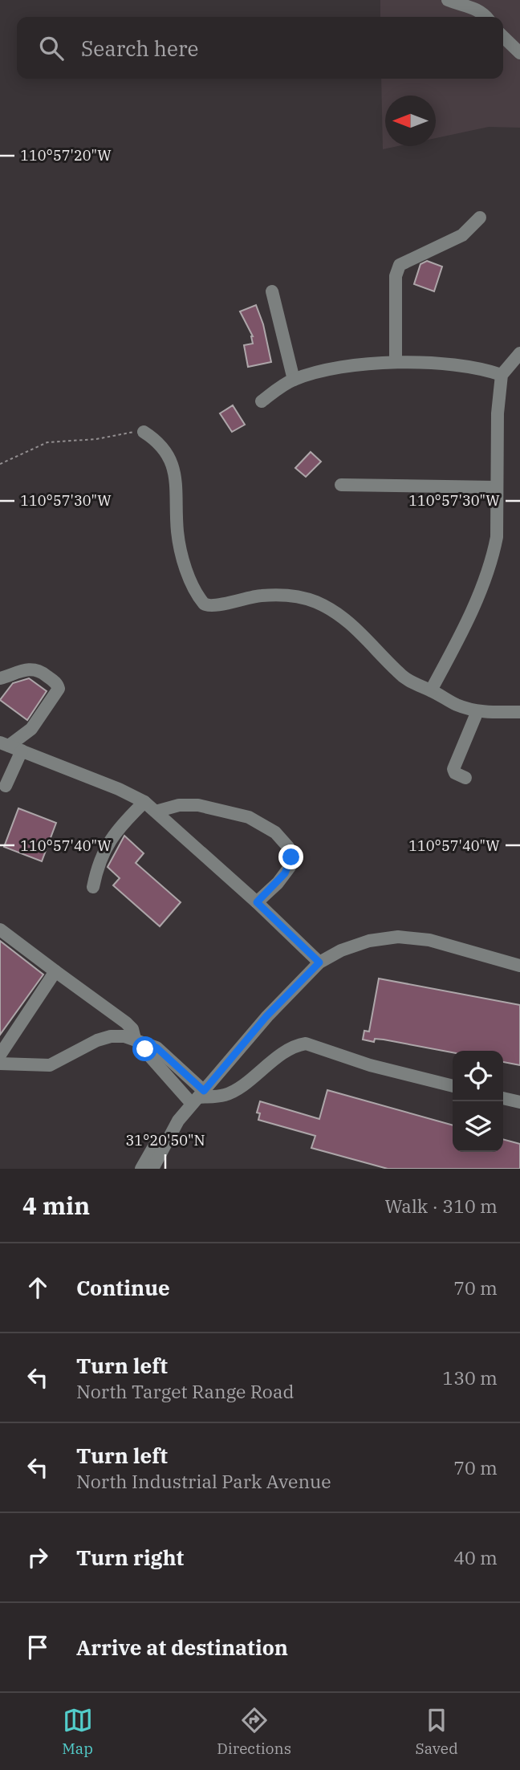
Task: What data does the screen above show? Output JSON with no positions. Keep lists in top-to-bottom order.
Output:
{
  "north": "left",
  "page": {
    "search": "Search here",
    "heading": ["4 min", "Walk · 310 m"],
    "list": [
      ["Continue", "70 m"],
      ["Turn left", "North Target Range Road", "130 m"],
      ["Turn left", "North Industrial Park Avenue", "70 m"],
      ["Turn right", "40 m"],
      "Arrive at destination"
    ],
    "nav": ["Map", "Directions", "Saved"]
  },
  "coordinates": [
    "110°57'20\"W",
    "110°57'30\"W",
    "110°57'40\"W",
    "31°20'50\"N"
  ]
}
